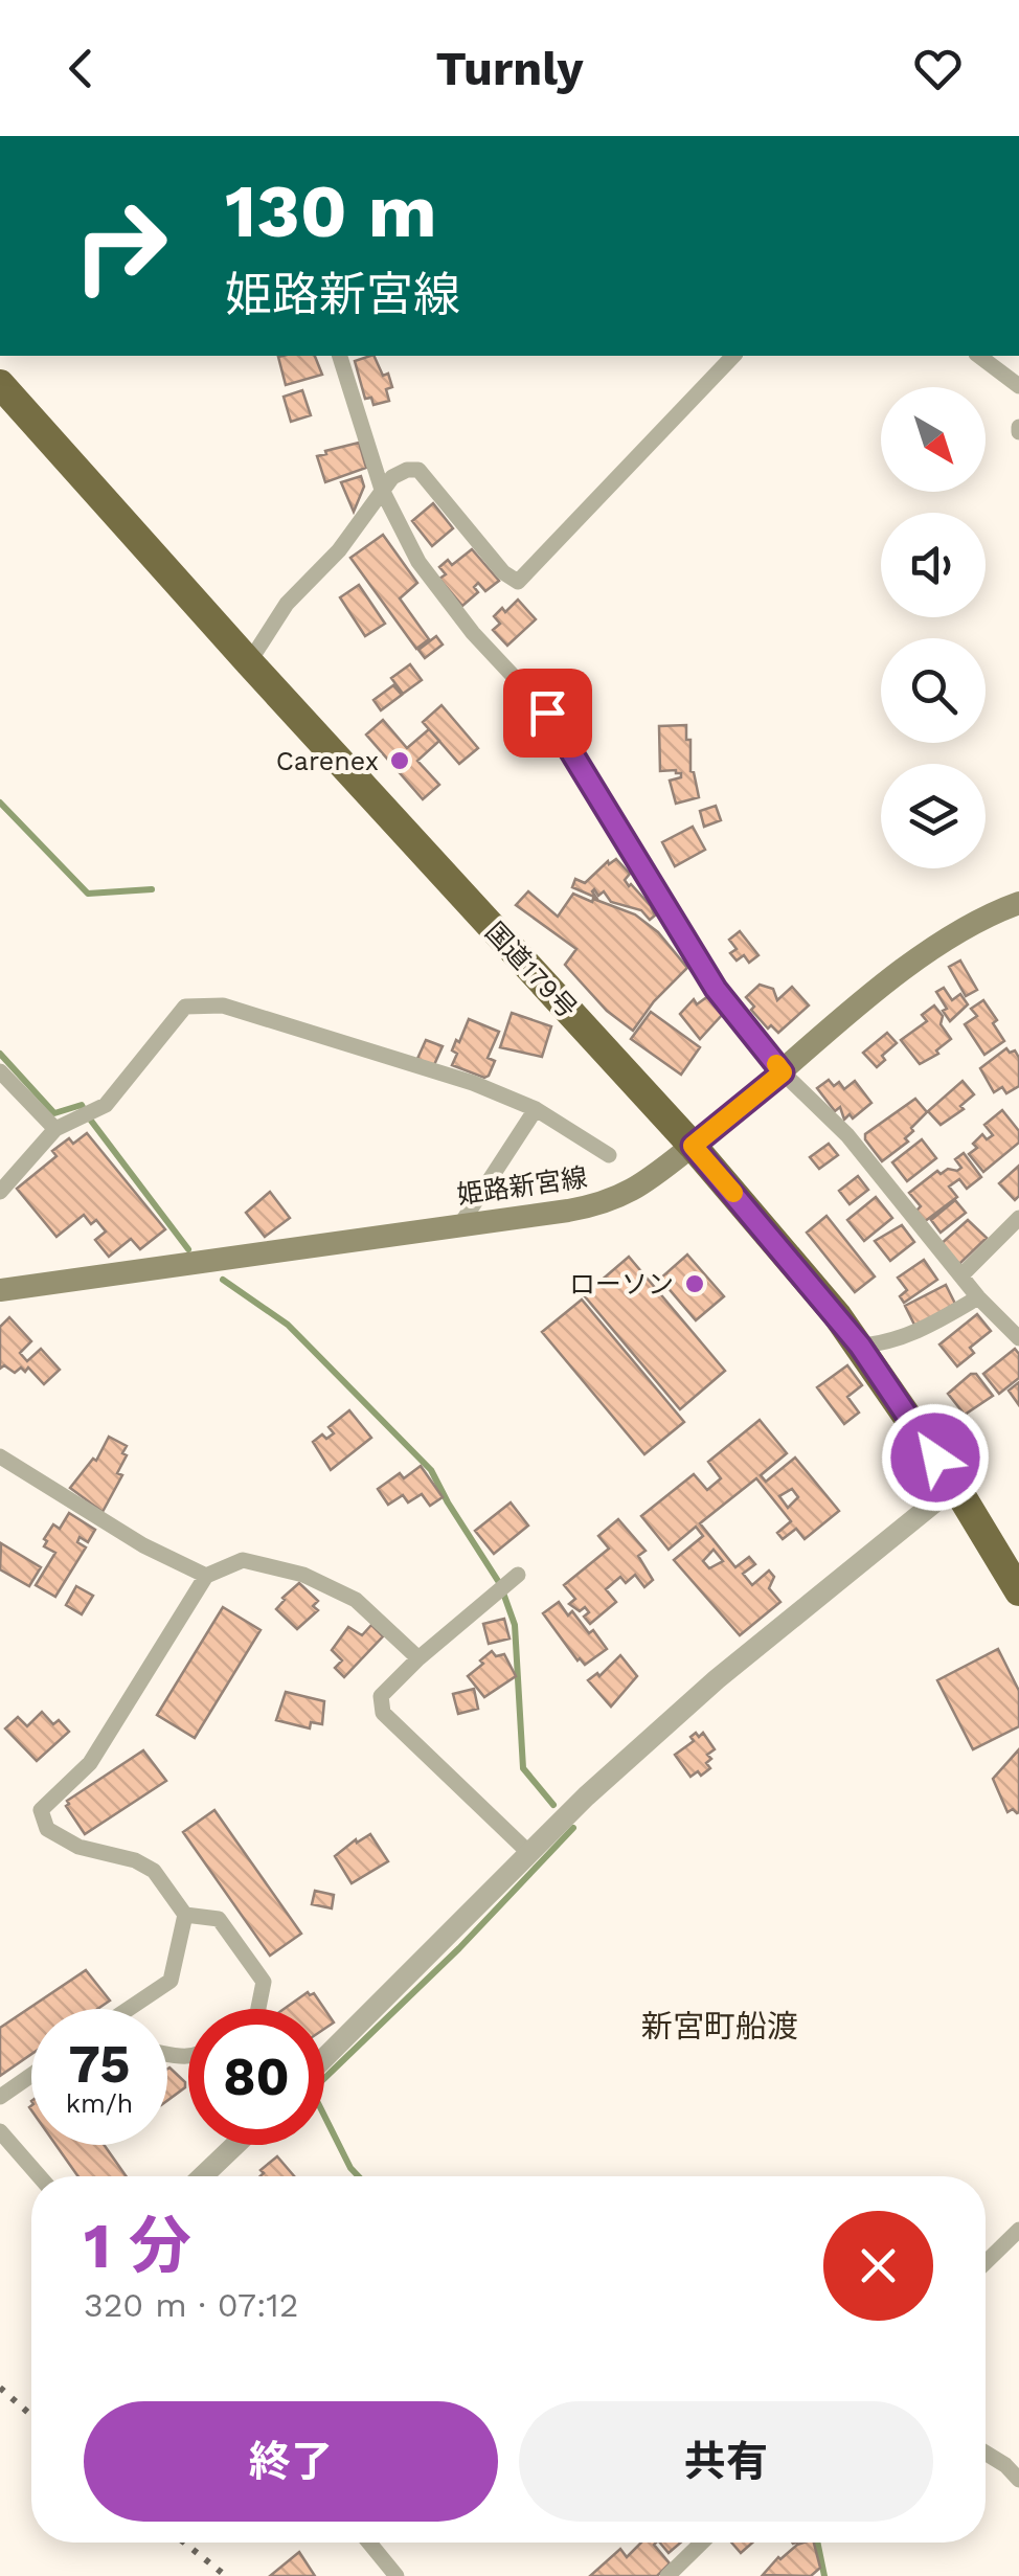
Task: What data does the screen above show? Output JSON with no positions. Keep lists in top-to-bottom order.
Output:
{
  "streets": {
    "highway": ["国道179号"],
    "main road": ["姫路新宮線"]
  },
  "crossings": [
    ["国道179号", "姫路新宮線"]
  ],
  "districts": ["新宮町船渡"],
  "places": ["Carenex", "ローソン"],
  "north": "bottom right",
  "page": {
    "header": "Turnly",
    "turn": ["130 m", "姫路新宮線"],
    "speed": "75 km/h",
    "limit": "80",
    "heading": ["1 分", "320 m · 07:12"],
    "buttons": ["終了", "共有"]
  }
}
